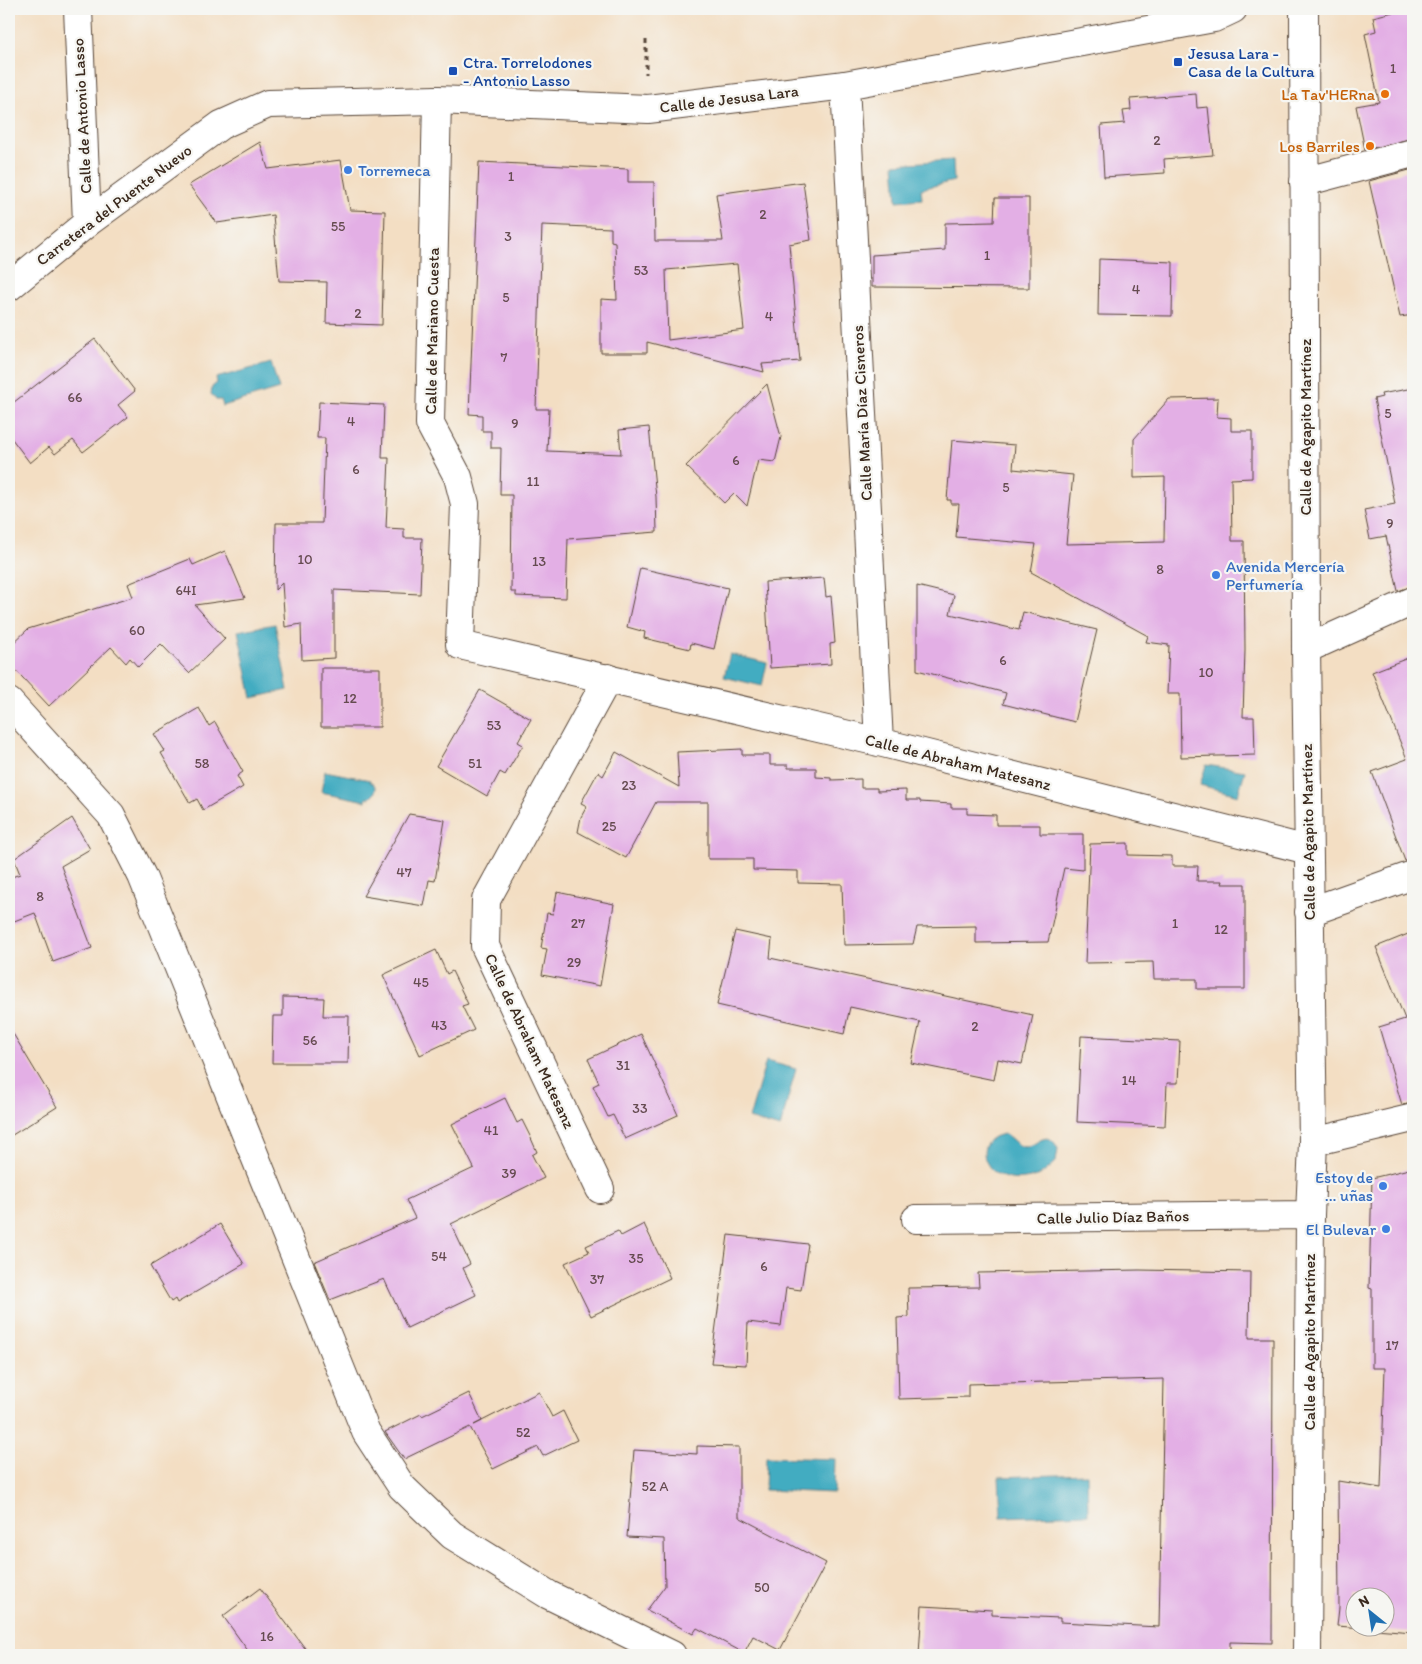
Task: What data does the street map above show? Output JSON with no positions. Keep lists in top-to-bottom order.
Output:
{
  "streets": {
    "street": [
      "Calle de Jesusa Lara",
      "Calle de Antonio Lasso",
      "Carretera del Puente Nuevo",
      "Calle de Mariano Cuesta",
      "Calle María Díaz Cisneros",
      "Calle de Agapito Martínez",
      "Calle de Abraham Matesanz",
      "Calle Julio Díaz Baños"
    ]
  },
  "crossings": [
    ["Calle de Jesusa Lara", "Carretera del Puente Nuevo"],
    ["Calle de Jesusa Lara", "Calle de Mariano Cuesta"],
    ["Calle de Jesusa Lara", "Calle María Díaz Cisneros"],
    ["Calle de Antonio Lasso", "Carretera del Puente Nuevo"],
    ["Calle de Mariano Cuesta", "Calle de Abraham Matesanz"],
    ["Calle María Díaz Cisneros", "Calle de Abraham Matesanz"],
    ["Calle de Agapito Martínez", "Calle de Abraham Matesanz"],
    ["Calle de Agapito Martínez", "Calle Julio Díaz Baños"]
  ],
  "places": {
    "transit": ["Jesusa Lara - Casa de la Cultura", "Ctra. Torrelodones - Antonio Lasso"],
    "other": [
      "La Tav'HERna",
      "Los Barriles",
      "Torremeca",
      "Avenida Mercería Perfumería",
      "Estoy de ... uñas",
      "El Bulevar"
    ]
  },
  "house_numbers": [
    "1",
    "2",
    "1",
    "2",
    "55",
    "3",
    "1",
    "53",
    "4",
    "5",
    "2",
    "4",
    "7",
    "66",
    "5",
    "4",
    "9",
    "6",
    "6",
    "11",
    "5",
    "9",
    "10",
    "13",
    "8",
    "64I",
    "60",
    "6",
    "10",
    "12",
    "53",
    "58",
    "51",
    "23",
    "25",
    "47",
    "8",
    "27",
    "1",
    "12",
    "29",
    "45",
    "43",
    "2",
    "56",
    "31",
    "14",
    "33",
    "41",
    "39",
    "54",
    "35",
    "6",
    "37",
    "17",
    "52",
    "52 A",
    "50",
    "16"
  ],
  "north": "top left"
}
